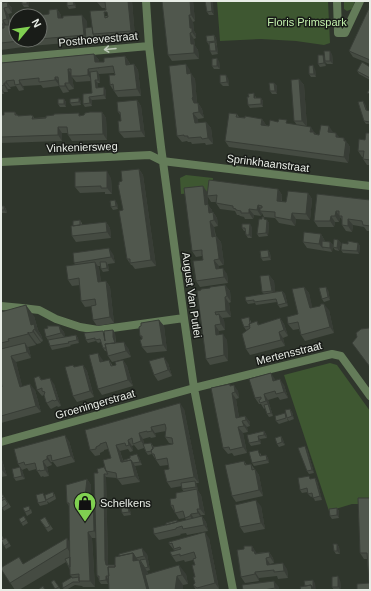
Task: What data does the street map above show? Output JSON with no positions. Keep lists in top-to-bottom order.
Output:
{
  "streets": {
    "street": [
      "Posthoevestraat",
      "Vinkeniersweg",
      "Sprinkhaanstraat",
      "August Van Putlei",
      "Mertensstraat",
      "Groeningerstraat"
    ]
  },
  "crossings": [
    ["Posthoevestraat", "August Van Putlei"],
    ["Vinkeniersweg", "Sprinkhaanstraat"],
    ["Vinkeniersweg", "August Van Putlei"],
    ["Sprinkhaanstraat", "August Van Putlei"],
    ["August Van Putlei", "Mertensstraat"],
    ["August Van Putlei", "Groeningerstraat"],
    ["Mertensstraat", "Groeningerstraat"]
  ],
  "one_way": ["Posthoevestraat"],
  "parks": ["Floris Primspark"],
  "places": {
    "shop": ["Schelkens"]
  },
  "north": "top right"
}
